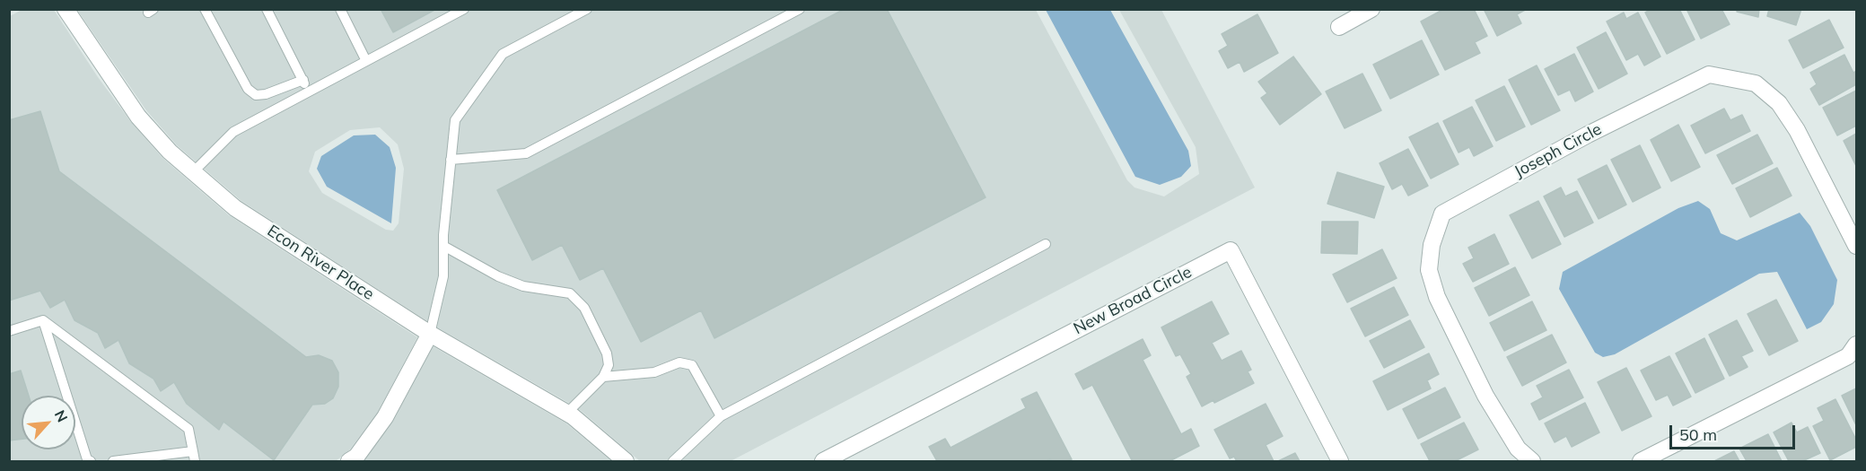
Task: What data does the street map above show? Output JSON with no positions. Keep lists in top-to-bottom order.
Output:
{
  "streets": {
    "street": ["Joseph Circle", "Econ River Place", "New Broad Circle"]
  },
  "scale_bar": "50 m",
  "north": "top right"
}
